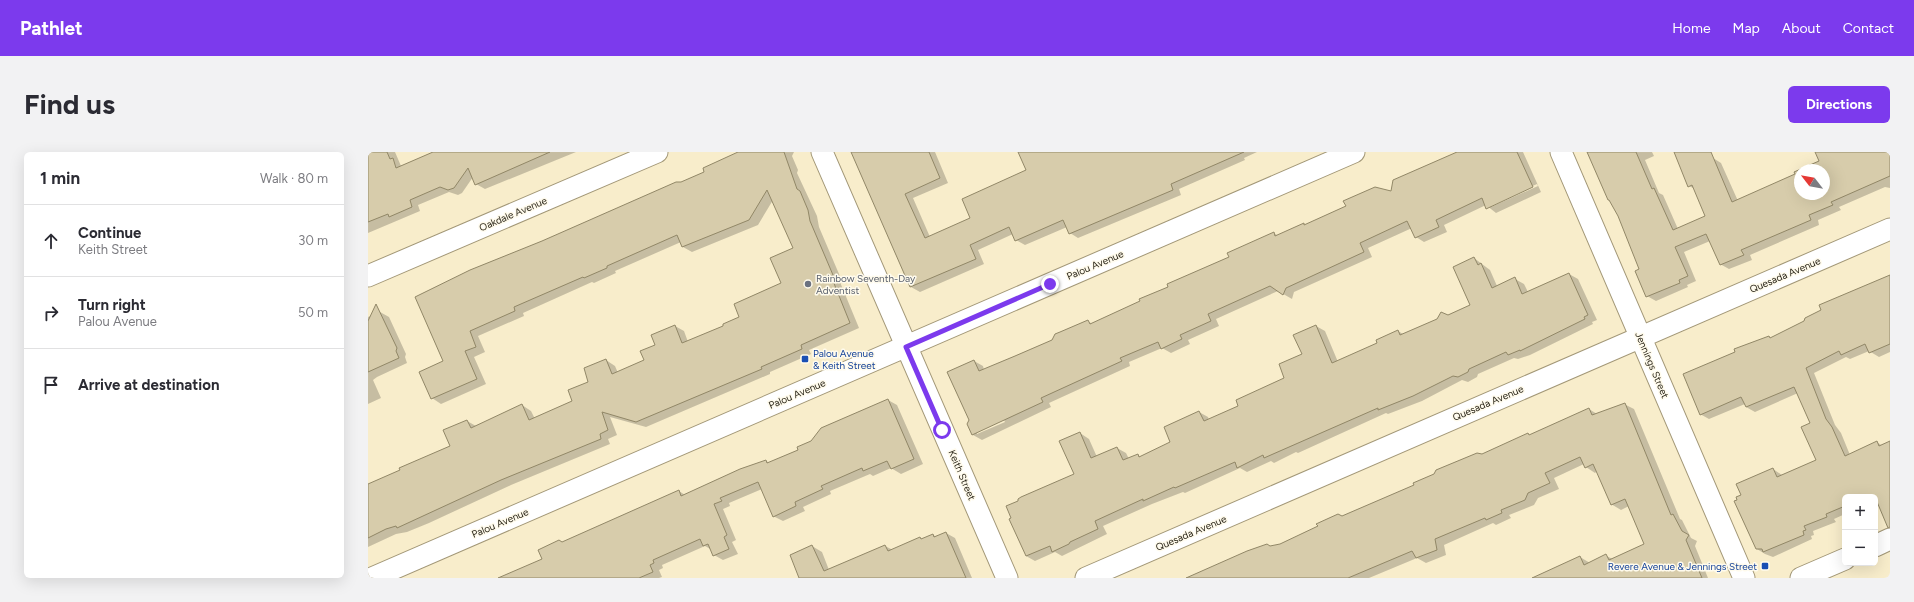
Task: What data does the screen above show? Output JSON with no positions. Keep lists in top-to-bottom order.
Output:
{
  "streets": {
    "street": [
      "Oakdale Avenue",
      "Palou Avenue",
      "Quesada Avenue",
      "Jennings Street",
      "Keith Street"
    ]
  },
  "crossings": [
    ["Palou Avenue", "Keith Street"],
    ["Quesada Avenue", "Jennings Street"]
  ],
  "places": {
    "other": ["Rainbow Seventh-Day Adventist"],
    "transit": ["Palou Avenue & Keith Street", "Revere Avenue & Jennings Street"]
  },
  "north": "top left",
  "page": {
    "header": "Pathlet",
    "nav": [
      "Home",
      "Map",
      "About",
      "Contact"
    ],
    "buttons": "Directions",
    "title": "Find us",
    "heading": ["1 min", "Walk · 80 m"],
    "list": [
      ["Continue", "Keith Street", "30 m"],
      ["Turn right", "Palou Avenue", "50 m"],
      "Arrive at destination"
    ],
    "map_buttons": ["+", "−"]
  }
}
